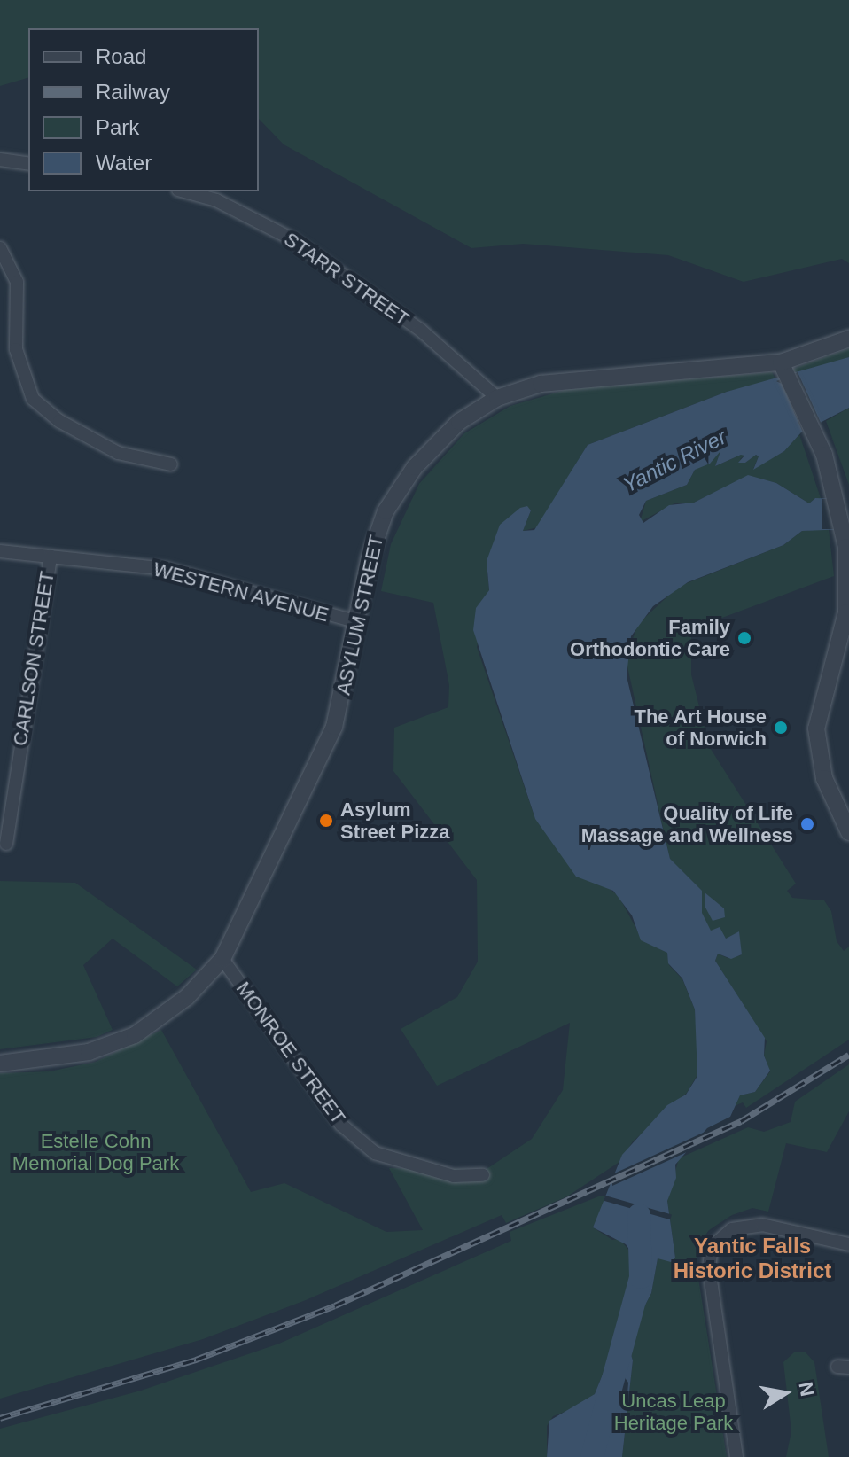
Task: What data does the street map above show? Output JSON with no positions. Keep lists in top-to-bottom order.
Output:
{
  "streets": {
    "street": [
      "STARR STREET",
      "WESTERN AVENUE",
      "ASYLUM STREET",
      "CARLSON STREET",
      "MONROE STREET"
    ]
  },
  "crossings": [
    ["STARR STREET", "ASYLUM STREET"],
    ["WESTERN AVENUE", "ASYLUM STREET"],
    ["WESTERN AVENUE", "CARLSON STREET"],
    ["ASYLUM STREET", "MONROE STREET"]
  ],
  "districts": ["Yantic Falls Historic District"],
  "water": ["Yantic River"],
  "parks": ["Estelle Cohn Memorial Dog Park", "Uncas Leap Heritage Park"],
  "places": [
    "Family Orthodontic Care",
    "The Art House of Norwich",
    "Asylum Street Pizza",
    "Quality of Life Massage and Wellness"
  ],
  "legend": [
    "Road",
    "Railway",
    "Park",
    "Water"
  ],
  "north": "right"
}
